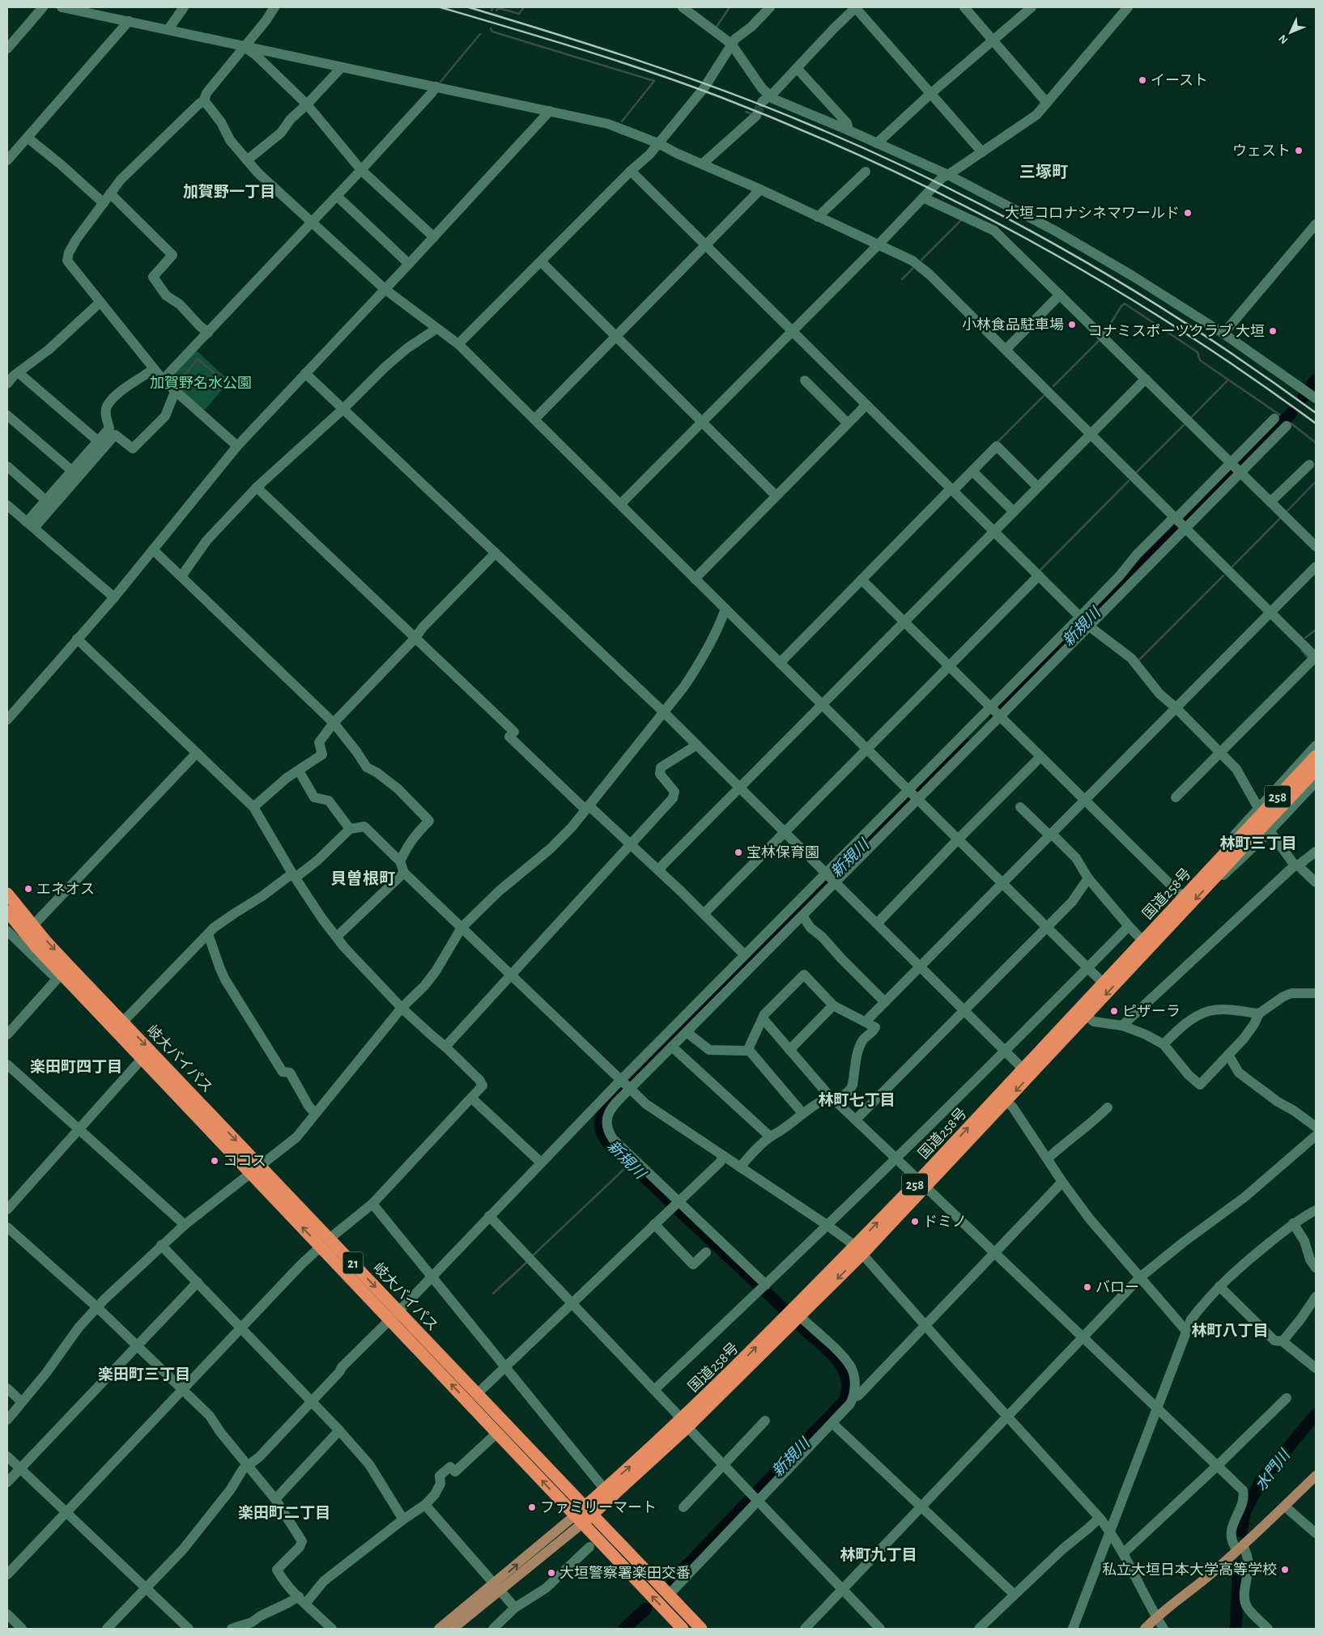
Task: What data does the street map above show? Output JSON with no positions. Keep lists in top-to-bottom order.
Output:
{
  "streets": {
    "highway": [
      "258",
      "国道258号",
      "岐大バイパス",
      "21"
    ]
  },
  "crossings": [
    ["国道258号", "岐大バイパス"]
  ],
  "districts": [
    "三塚町",
    "加賀野一丁目",
    "林町三丁目",
    "貝曽根町",
    "楽田町四丁目",
    "林町七丁目",
    "林町八丁目",
    "楽田町三丁目",
    "楽田町二丁目",
    "林町九丁目"
  ],
  "water": ["新規川", "水門川"],
  "parks": ["加賀野名水公園"],
  "places": [
    "イースト",
    "ウェスト",
    "大垣コロナシネマワールド",
    "小林食品駐車場",
    "コナミスポーツクラブ 大垣",
    "宝林保育園",
    "エネオス",
    "ピザーラ",
    "ココス",
    "ドミノ",
    "バロー",
    "ファミリーマート",
    "私立大垣日本大学高等学校",
    "大垣警察署楽田交番"
  ],
  "north": "bottom left"
}
